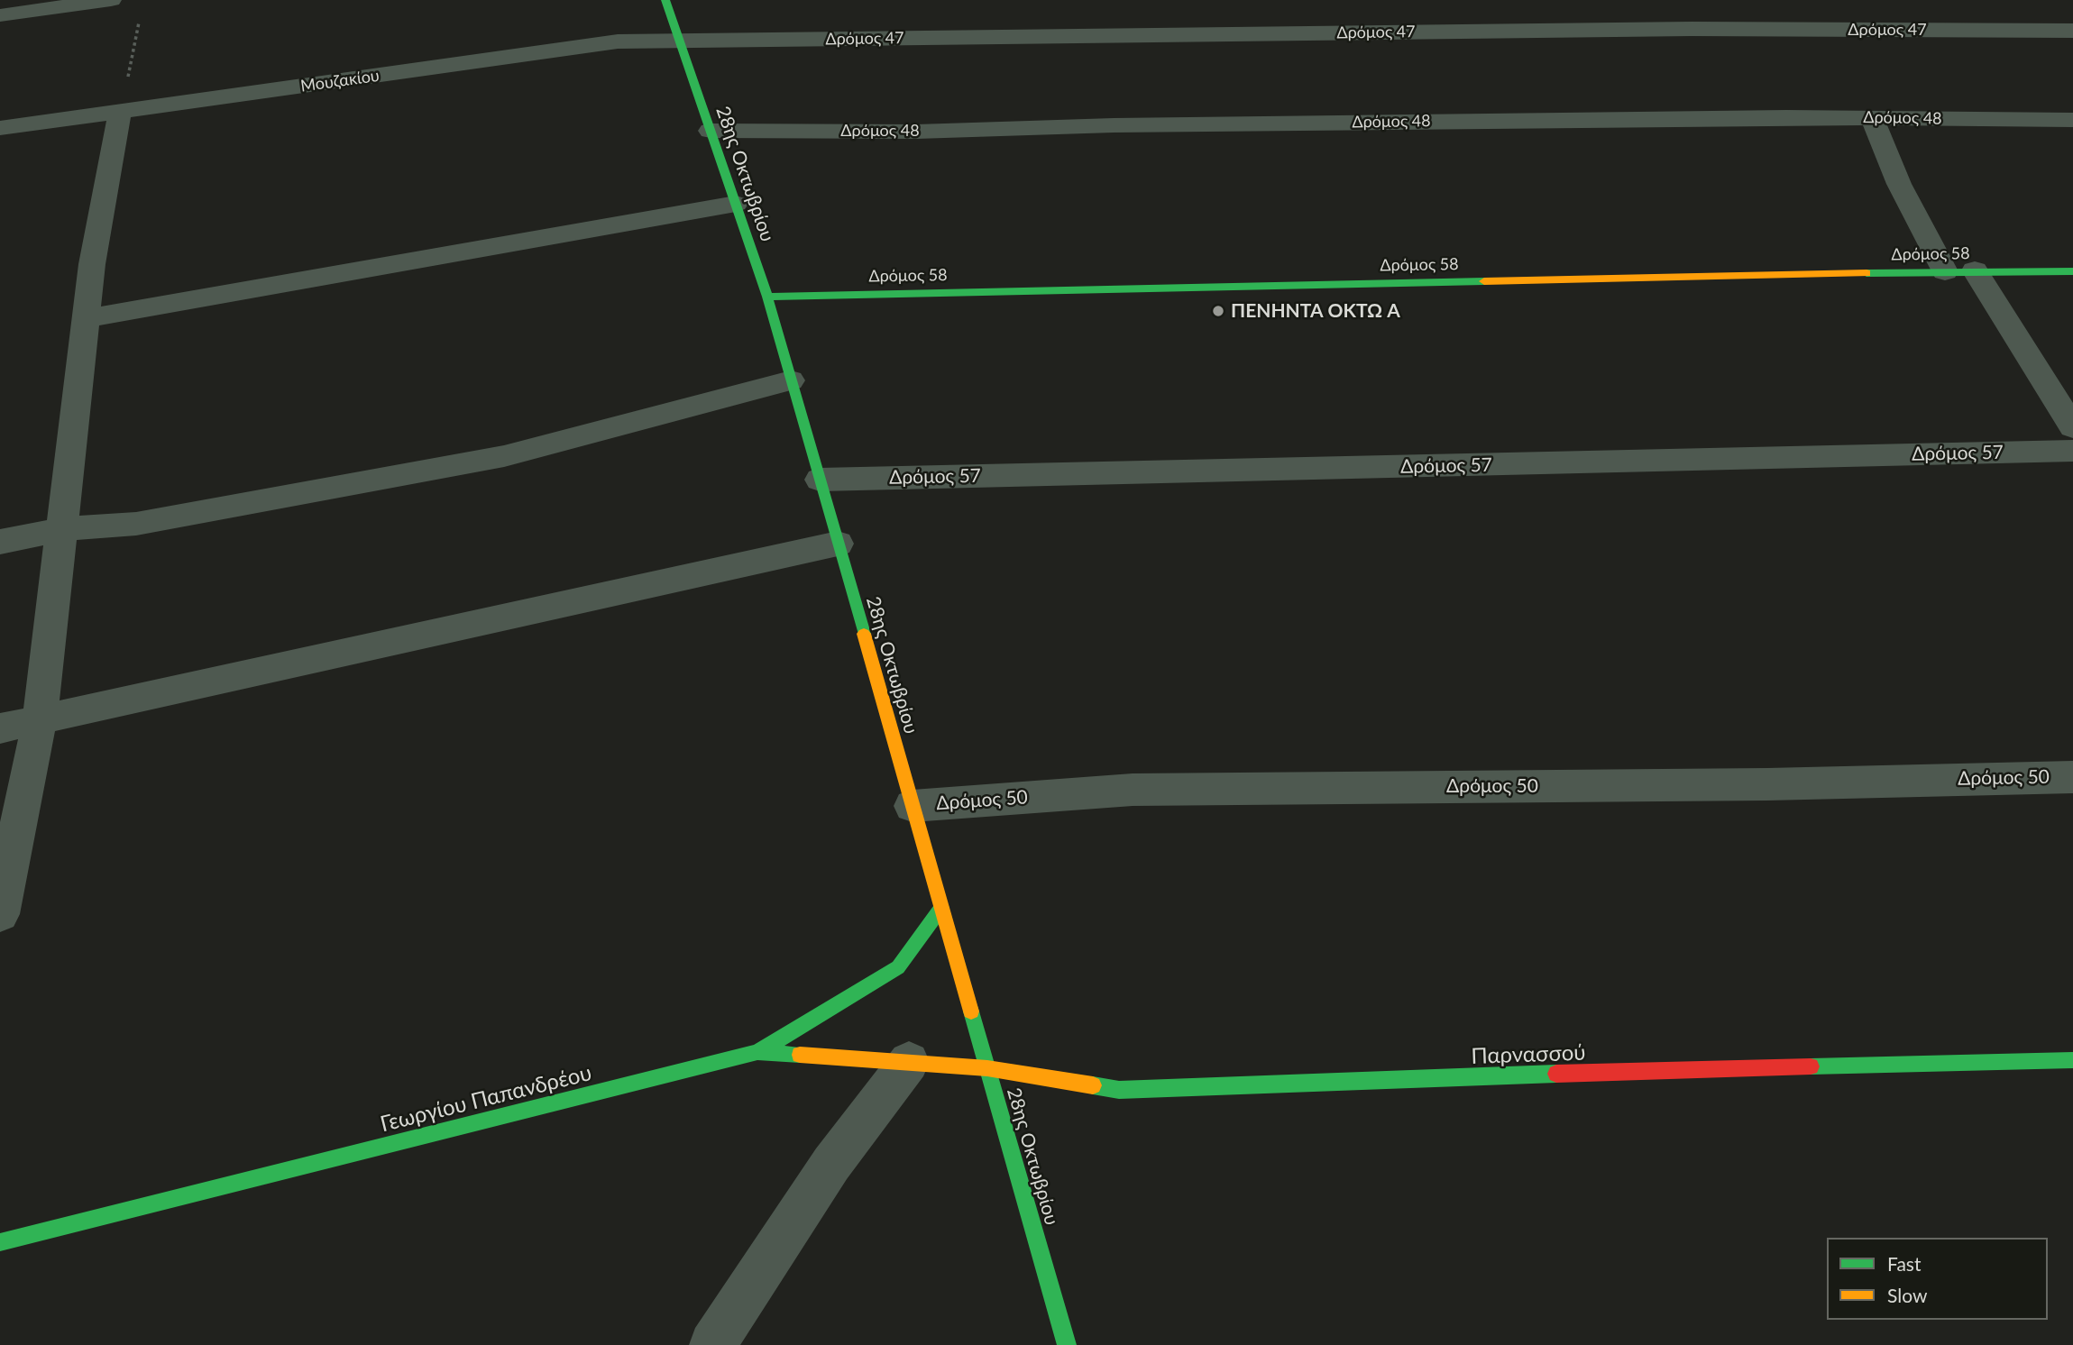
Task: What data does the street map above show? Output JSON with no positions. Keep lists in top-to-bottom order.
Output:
{
  "streets": {
    "street": [
      "Δρόμος 47",
      "Μουζακίου",
      "Δρόμος 48",
      "28ης Οκτωβρίου",
      "Δρόμος 58",
      "Δρόμος 57",
      "Δρόμος 50",
      "Παρνασσού",
      "Γεωργίου Παπανδρέου"
    ]
  },
  "crossings": [
    ["Δρόμος 47", "Μουζακίου"],
    ["Δρόμος 47", "28ης Οκτωβρίου"],
    ["Μουζακίου", "28ης Οκτωβρίου"],
    ["Δρόμος 48", "28ης Οκτωβρίου"],
    ["28ης Οκτωβρίου", "Δρόμος 58"],
    ["28ης Οκτωβρίου", "Δρόμος 57"],
    ["28ης Οκτωβρίου", "Δρόμος 50"],
    ["28ης Οκτωβρίου", "Παρνασσού"],
    ["28ης Οκτωβρίου", "Γεωργίου Παπανδρέου"],
    ["Παρνασσού", "Γεωργίου Παπανδρέου"]
  ],
  "places": ["ΠΕΝΗΝΤΑ ΟΚΤΩ Α"],
  "legend": ["Fast", "Slow"]
}
